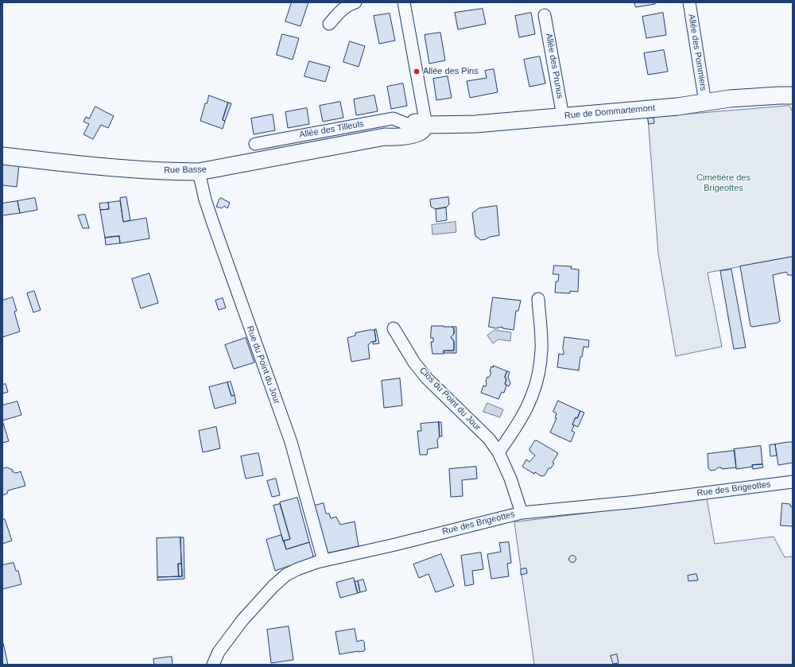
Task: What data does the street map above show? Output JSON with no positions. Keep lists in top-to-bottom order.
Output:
{
  "streets": {
    "street": [
      "Allée des Pommiers",
      "Allée des Prunus",
      "Rue de Dommartemont",
      "Allée des Tilleuls",
      "Rue Basse",
      "Rue du Point du Jour",
      "Clos du Point du Jour",
      "Rue des Brigeottes"
    ]
  },
  "crossings": [
    ["Allée des Pommiers", "Rue de Dommartemont"],
    ["Allée des Prunus", "Rue de Dommartemont"],
    ["Rue de Dommartemont", "Rue Basse"],
    ["Allée des Tilleuls", "Rue Basse"],
    ["Rue Basse", "Rue du Point du Jour"],
    ["Rue du Point du Jour", "Rue des Brigeottes"],
    ["Clos du Point du Jour", "Rue des Brigeottes"]
  ],
  "parks": ["Cimetière des Brigeottes"],
  "places": ["Allée des Pins"]
}
